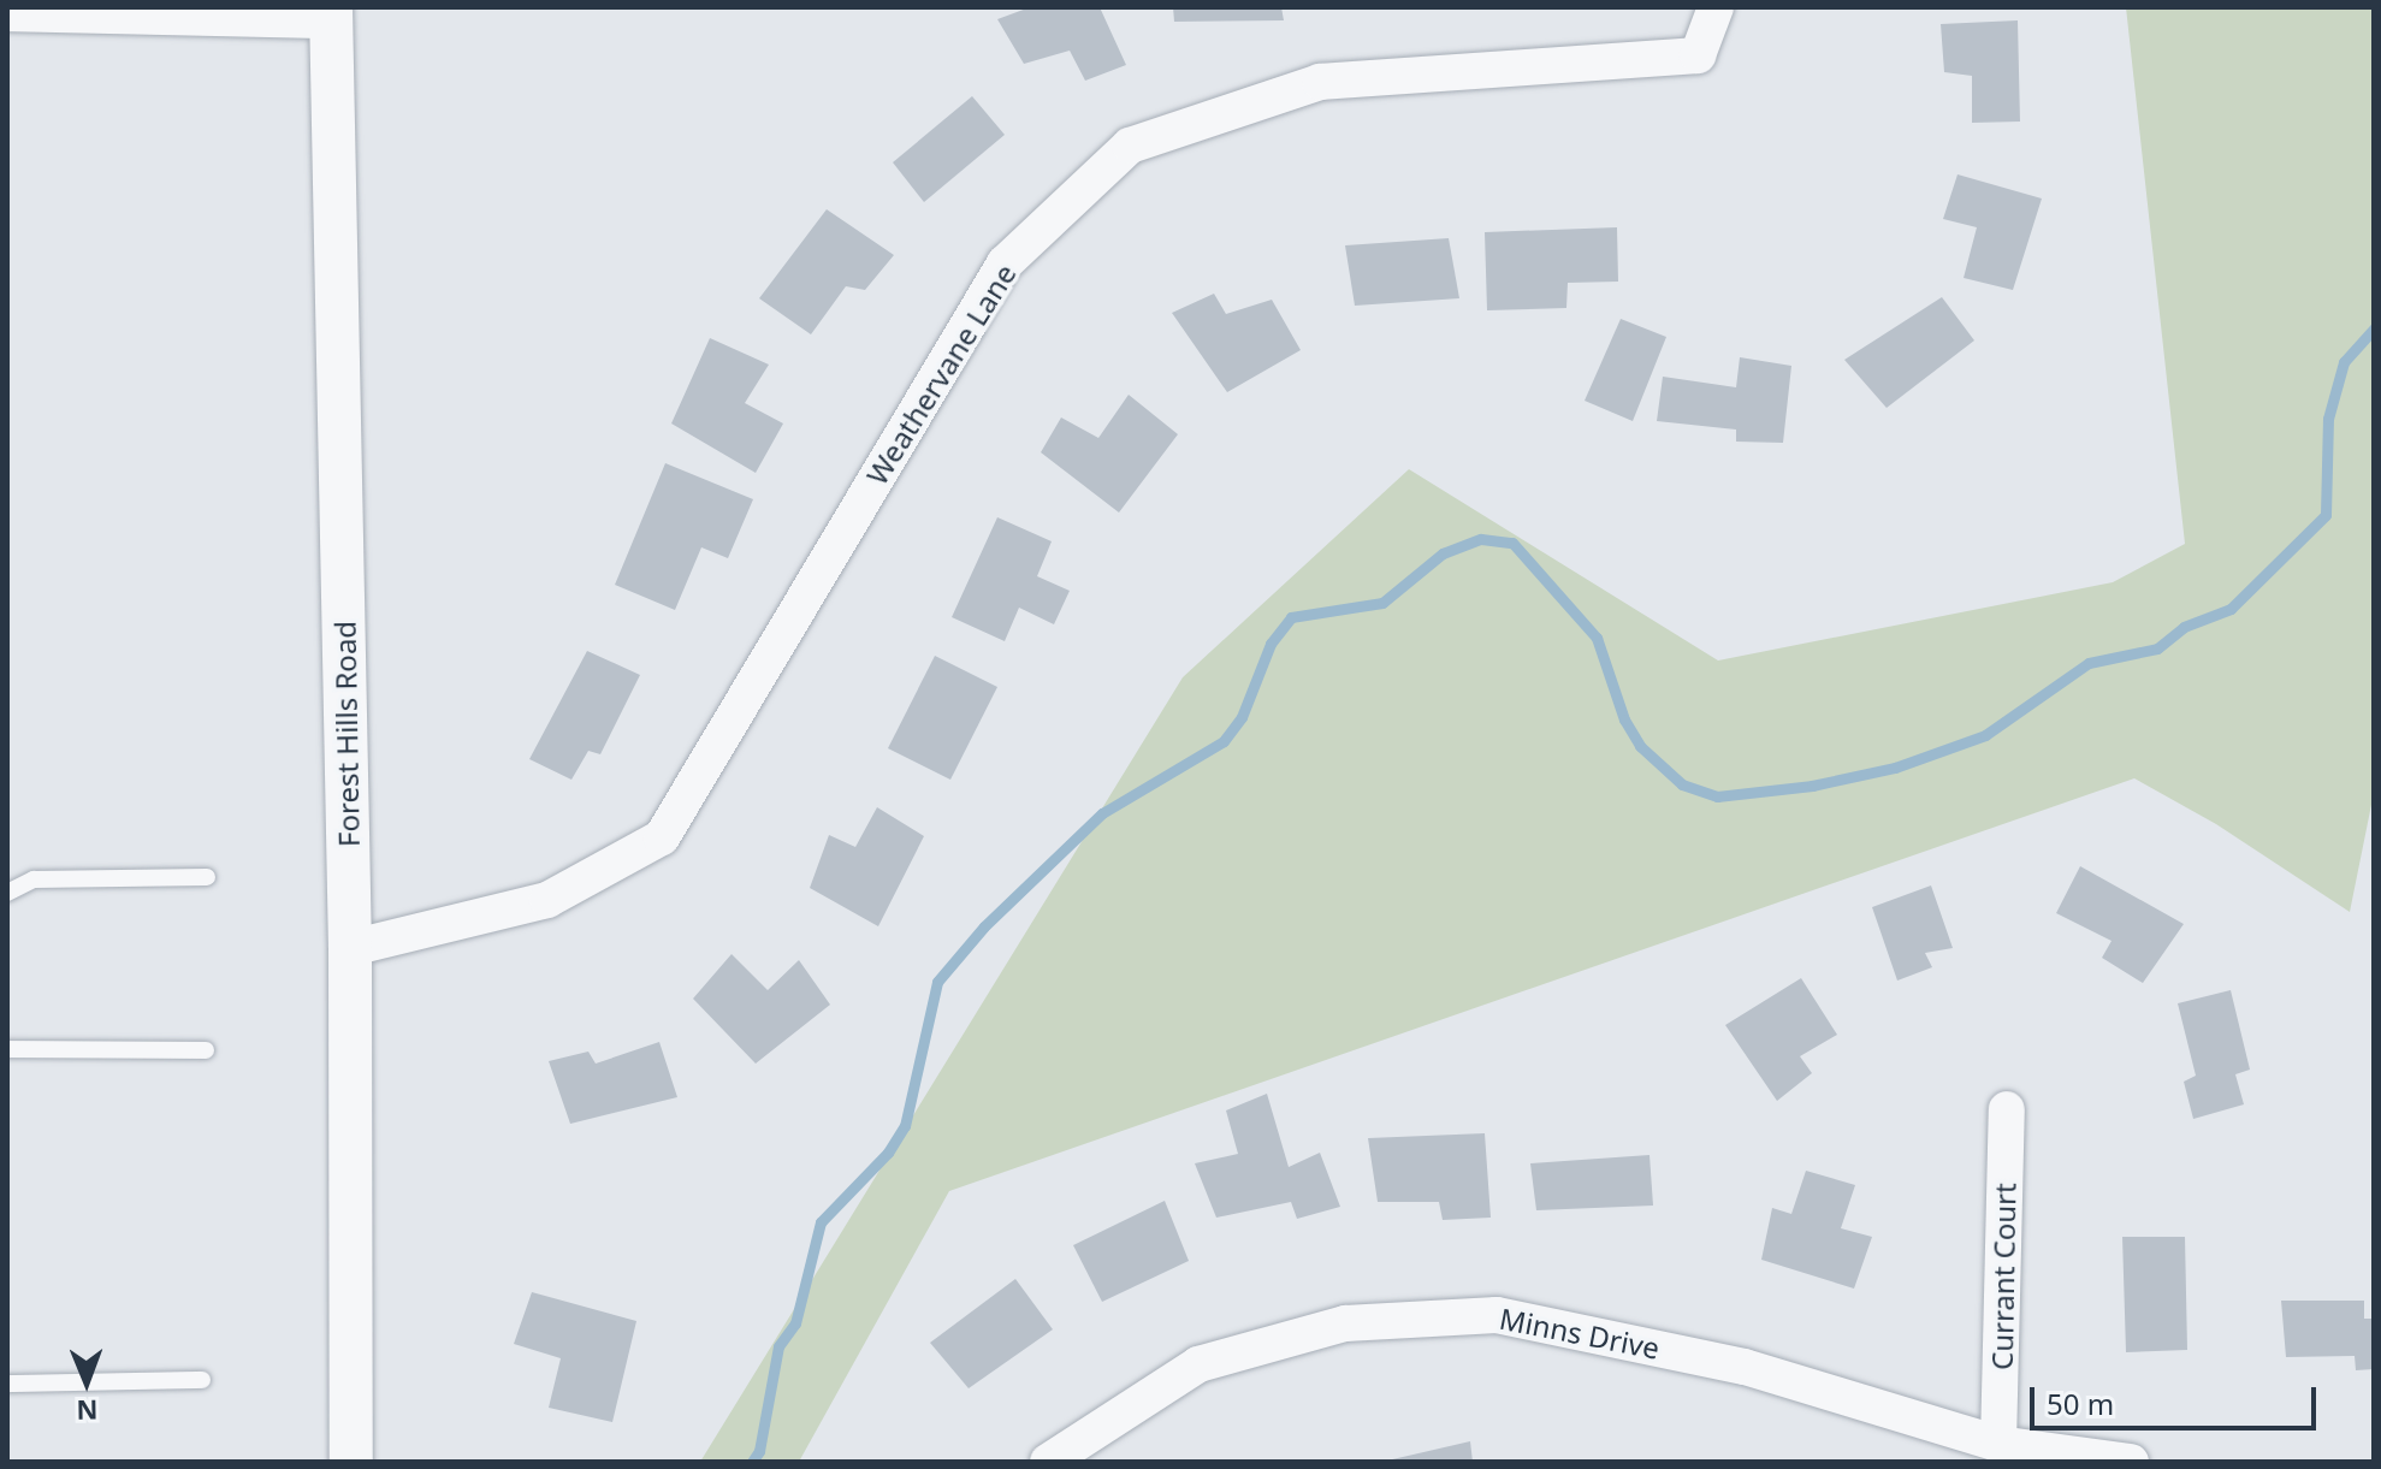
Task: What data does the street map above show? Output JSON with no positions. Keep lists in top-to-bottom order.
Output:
{
  "streets": {
    "street": [
      "Weathervane Lane",
      "Forest Hills Road",
      "Currant Court",
      "Minns Drive"
    ]
  },
  "crossings": [
    ["Weathervane Lane", "Forest Hills Road"],
    ["Currant Court", "Minns Drive"]
  ],
  "scale_bar": "50 m",
  "north": "bottom"
}
